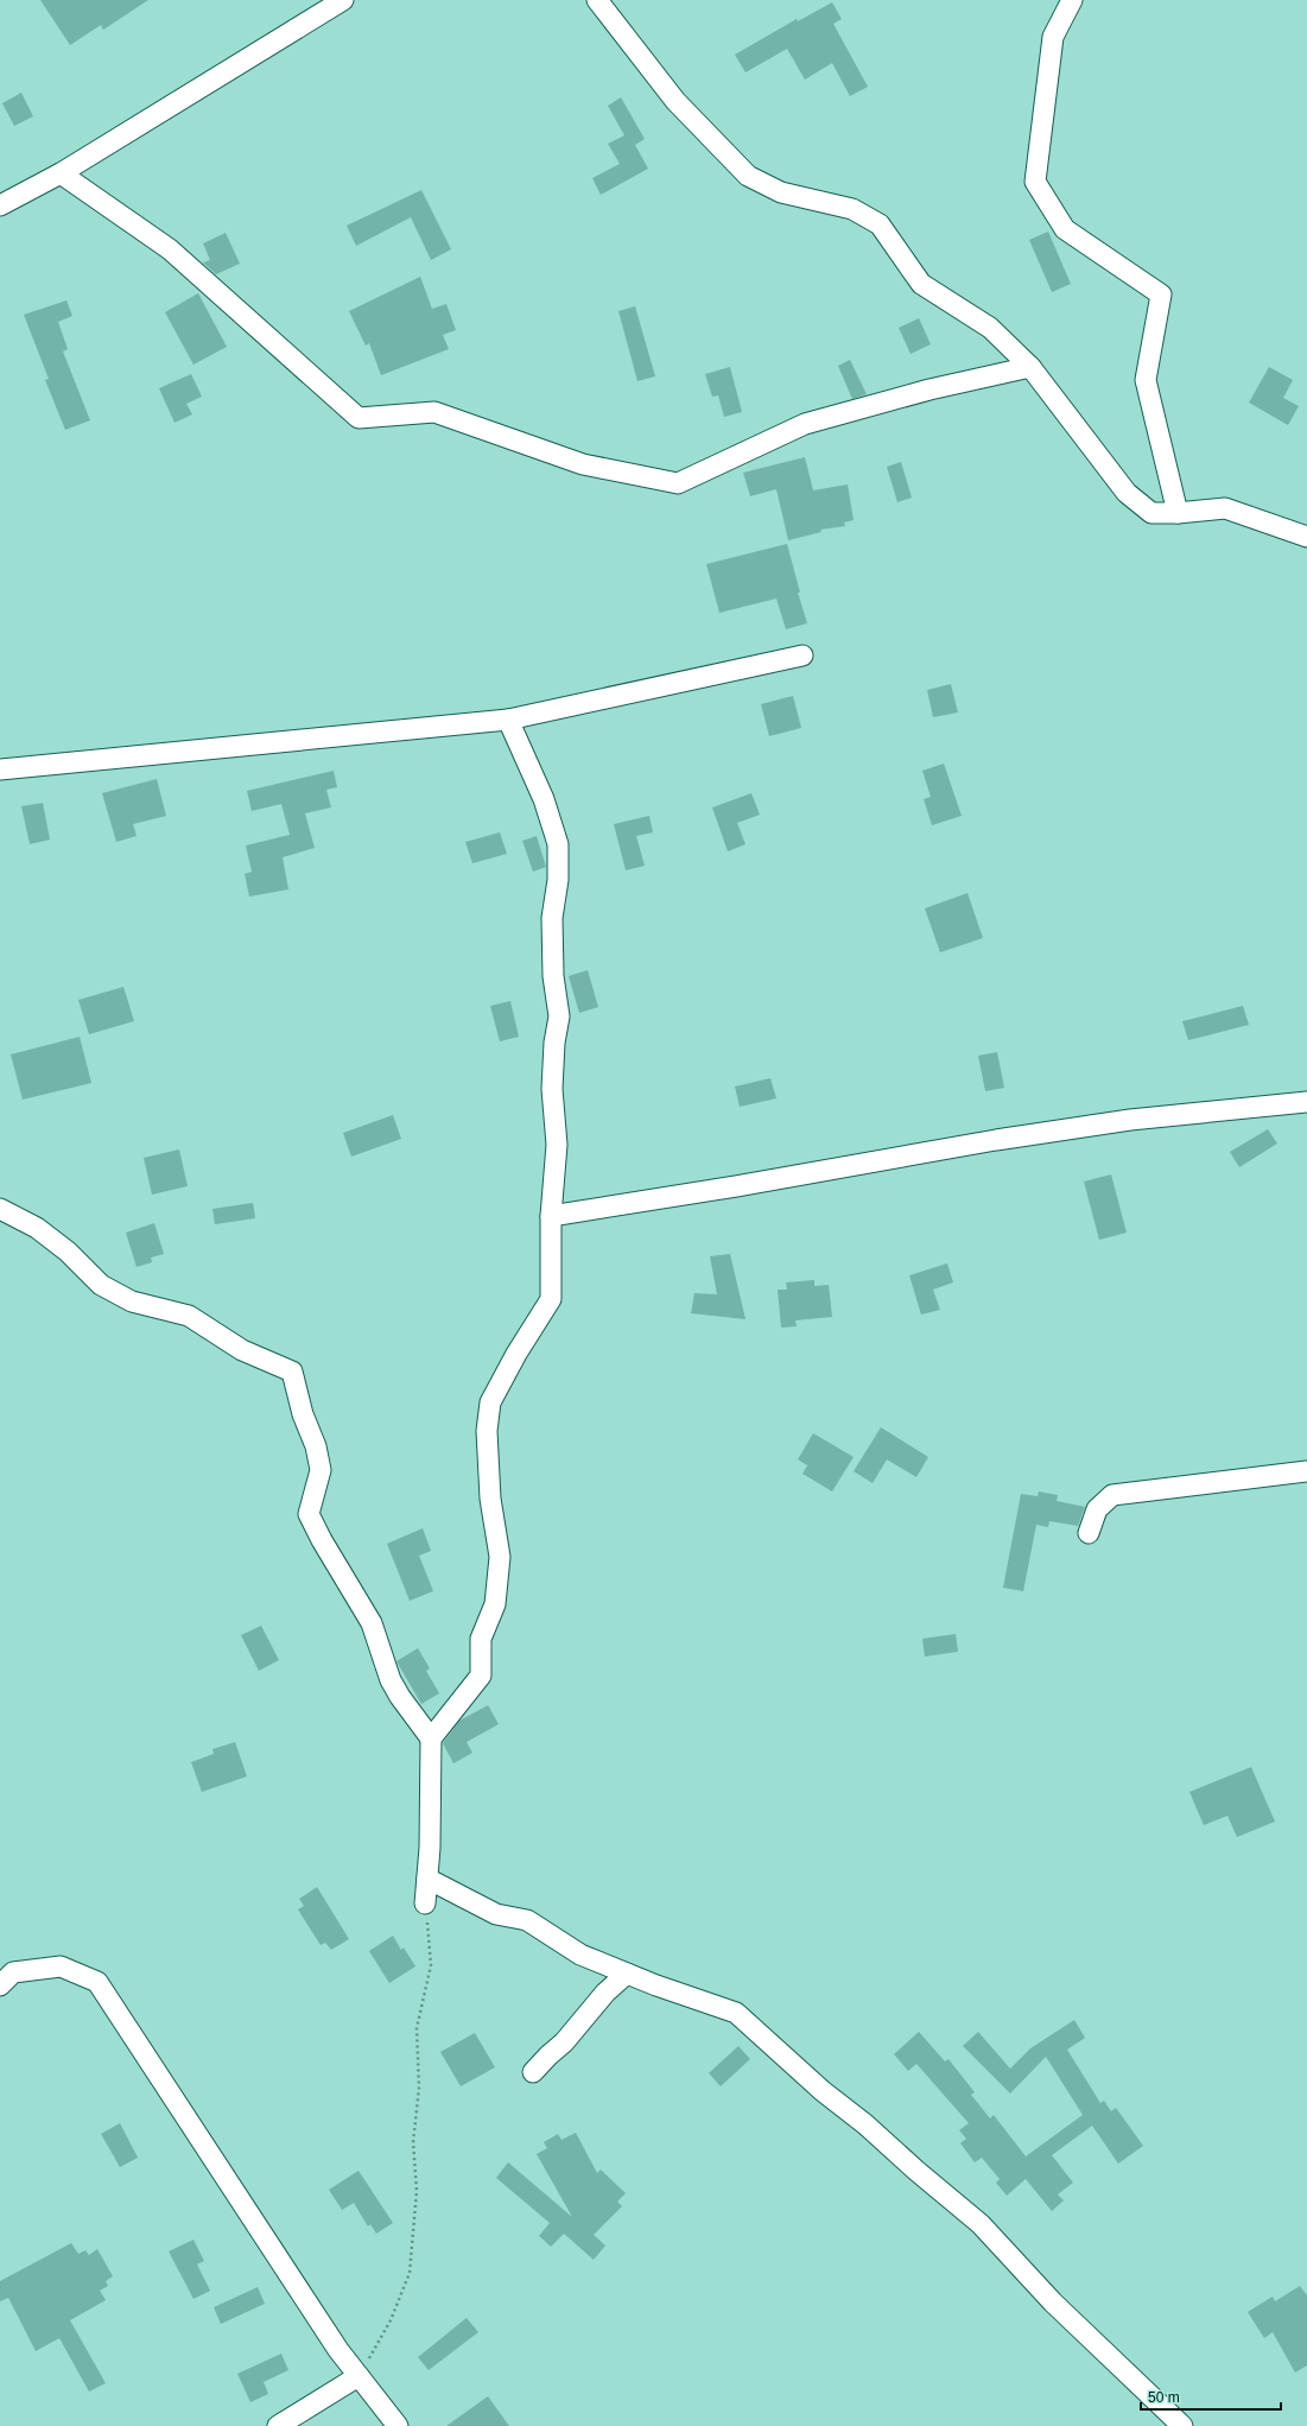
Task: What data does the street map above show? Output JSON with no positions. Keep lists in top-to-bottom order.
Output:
{
  "scale_bar": "50 m"
}
